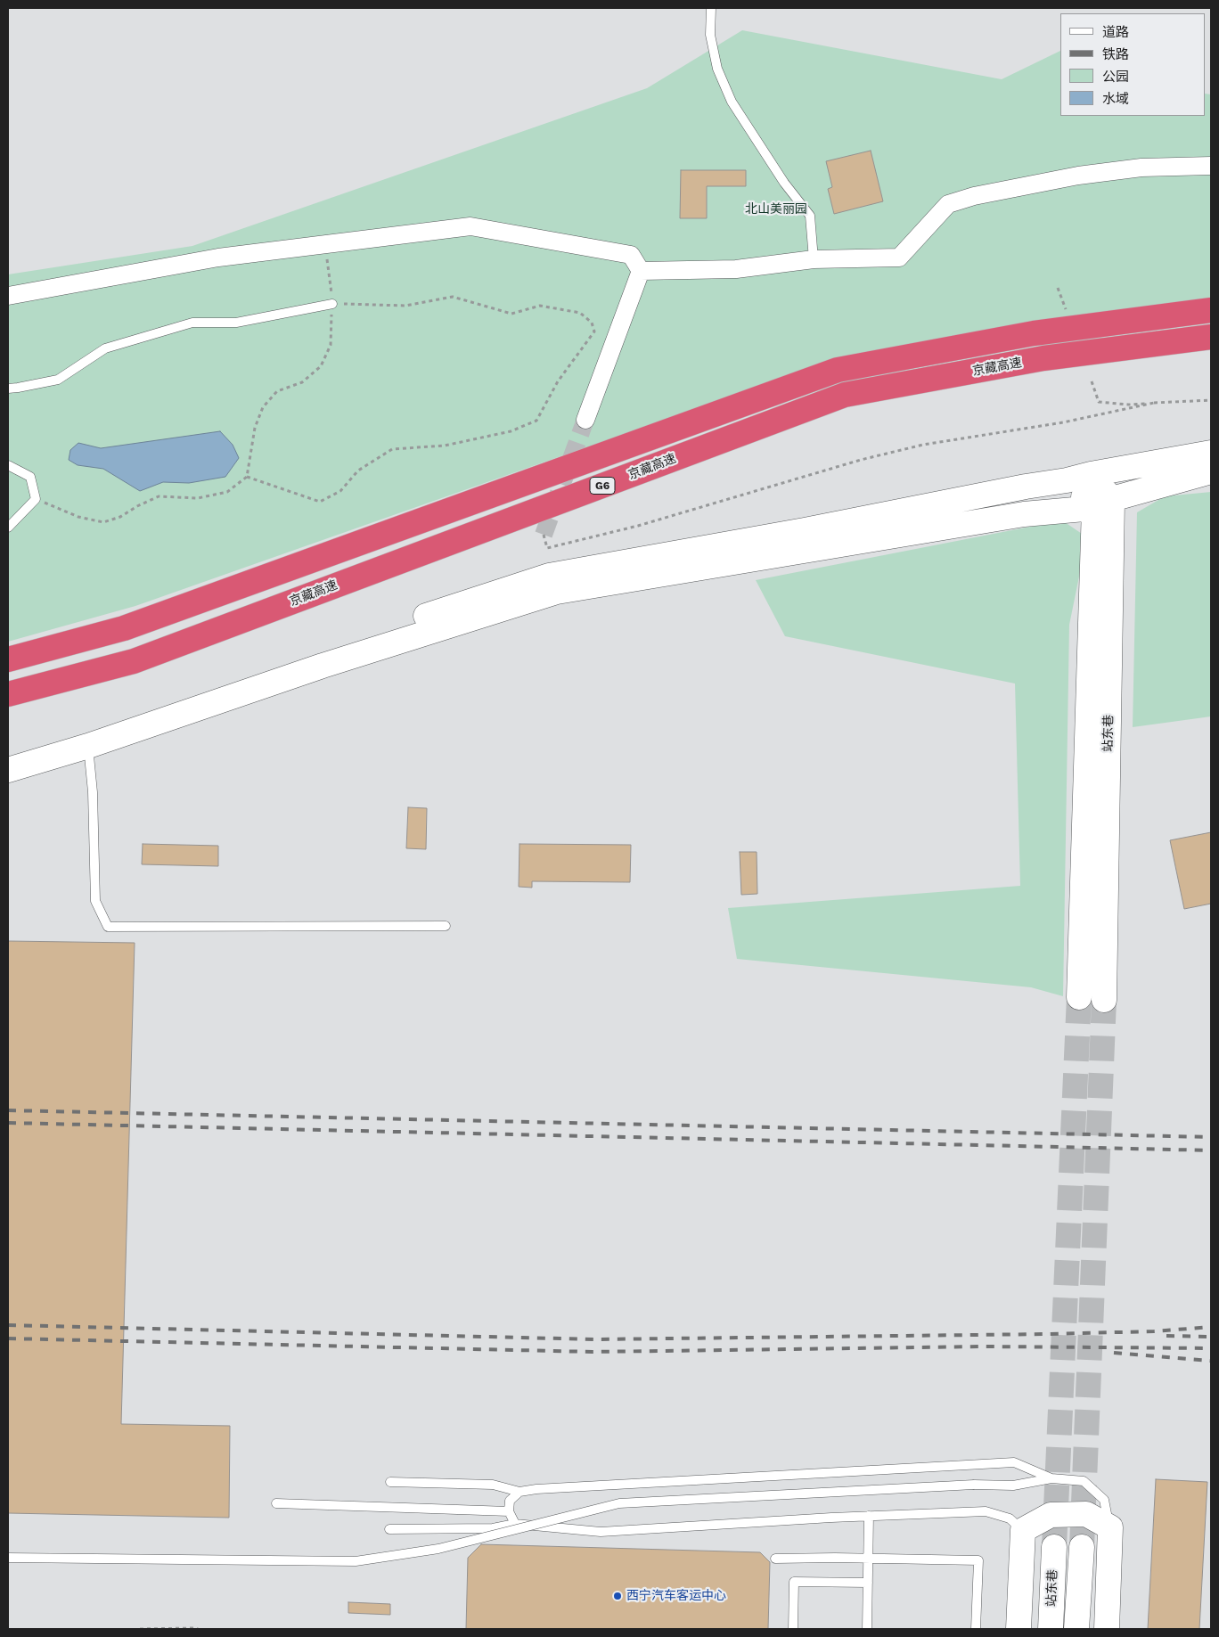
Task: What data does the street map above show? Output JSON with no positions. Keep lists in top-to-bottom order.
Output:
{
  "streets": {
    "highway": ["京藏高速", "G6"],
    "main road": ["站东巷"]
  },
  "parks": ["北山美丽园"],
  "places": ["西宁汽车客运中心"],
  "legend": [
    "道路",
    "铁路",
    "公园",
    "水域"
  ]
}
